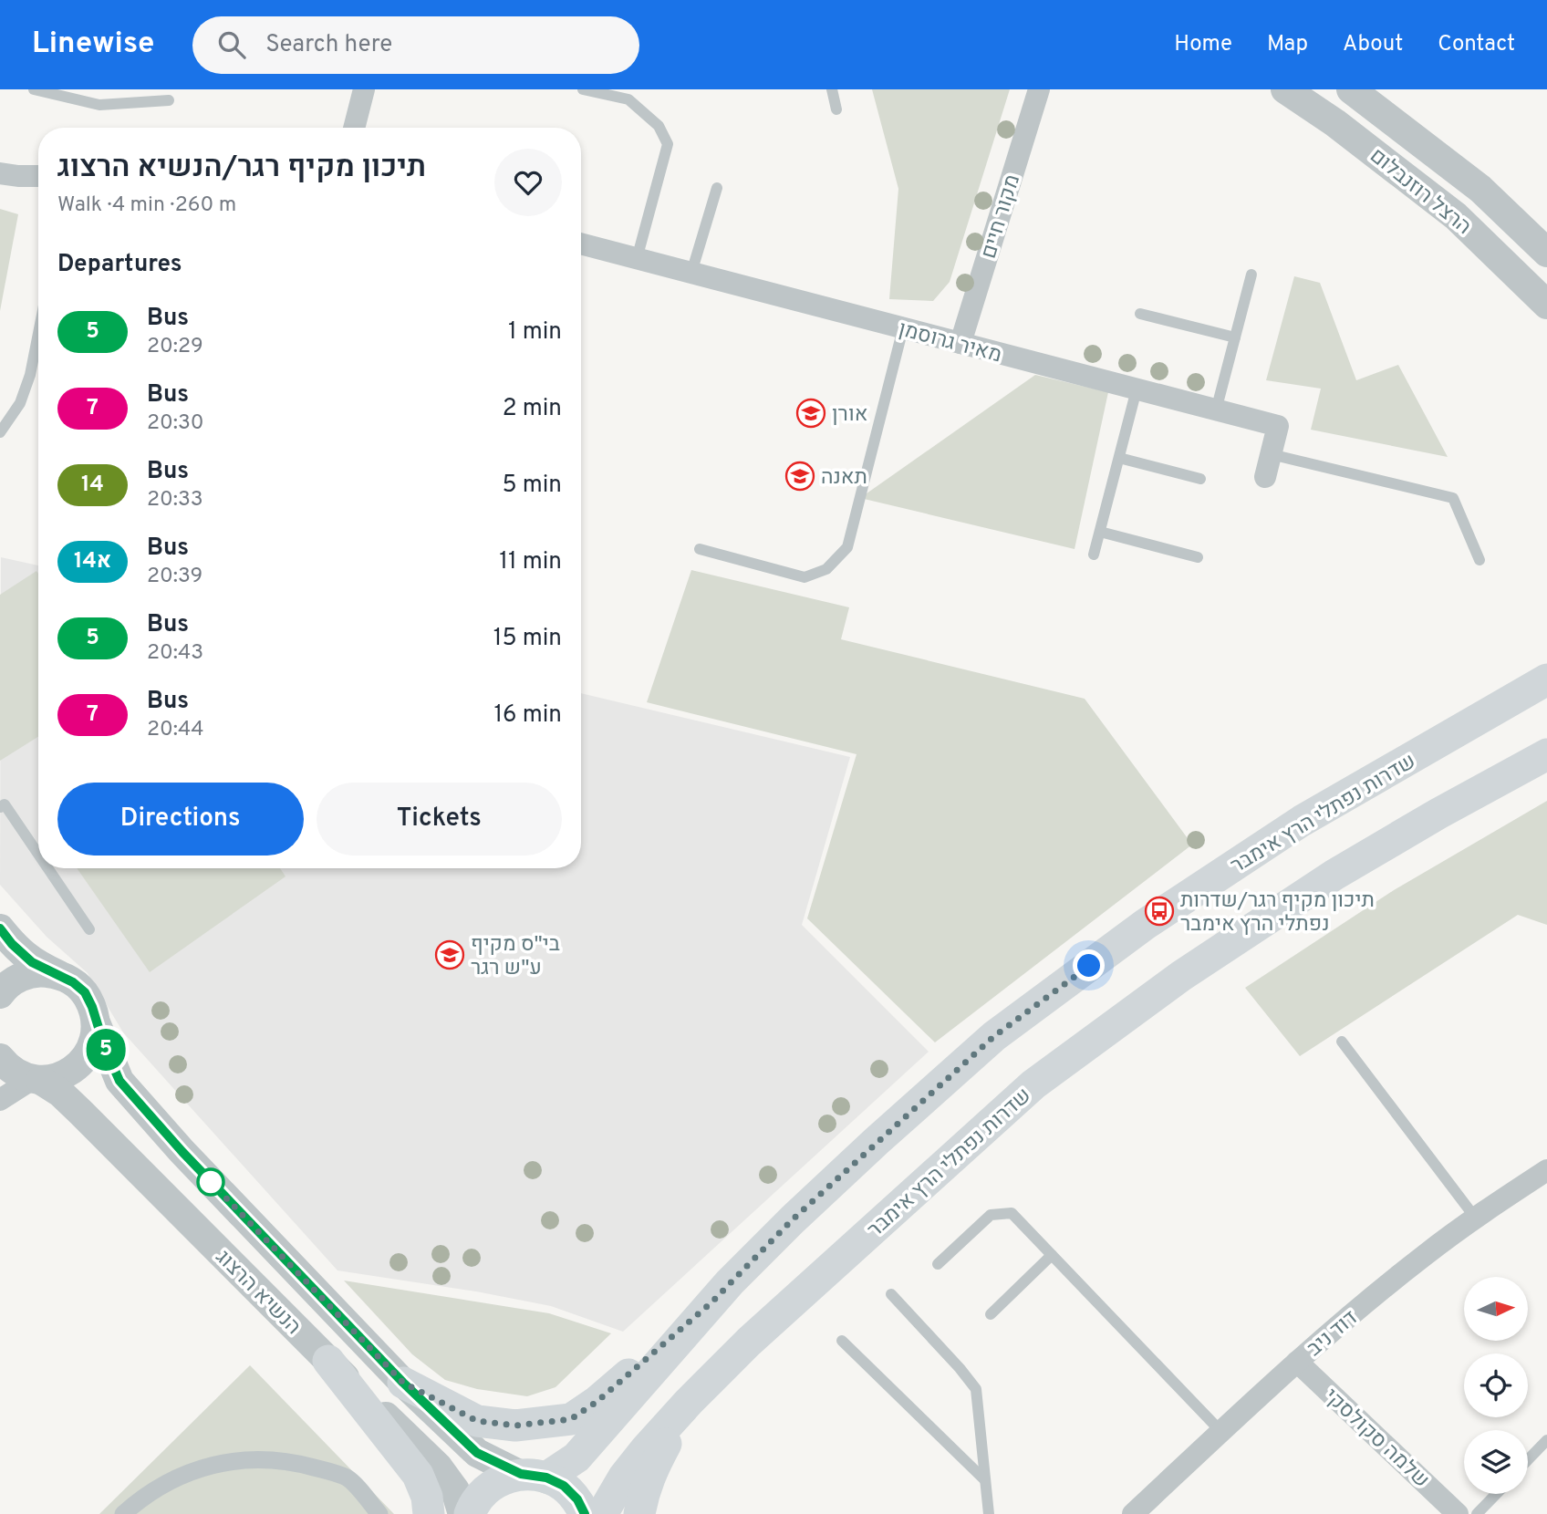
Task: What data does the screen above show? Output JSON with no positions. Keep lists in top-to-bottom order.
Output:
{
  "streets": {
    "main road": ["שדרות נפתלי הרץ אימבר"],
    "street": [
      "הרצל רוזנבלום",
      "מקור חיים",
      "מאיר גרוסמן",
      "הנשיא הרצוג",
      "דוד ניב",
      "שלמה סקולסקי"
    ]
  },
  "crossings": [
    ["מקור חיים", "מאיר גרוסמן"],
    ["שדרות נפתלי הרץ אימבר", "הנשיא הרצוג"],
    ["דוד ניב", "שלמה סקולסקי"]
  ],
  "places": {
    "school or university": ["אורן", "תאנה", "בי\"ס מקיף ע\"ש רגר"],
    "bus stop": ["תיכון מקיף רגר/שדרות נפתלי הרץ אימבר"]
  },
  "lines": ["bus line 5"],
  "north": "right",
  "page": {
    "header": "Linewise",
    "search": "Search here",
    "nav": [
      "Home",
      "Map",
      "About",
      "Contact"
    ],
    "on_map": "5",
    "heading": [
      ["תיכון מקיף רגר/הנשיא הרצוג", "Walk · 4 min · 260 m"],
      "Departures"
    ],
    "list": [
      {
        "mark": "5",
        "name": "Bus",
        "note": "20:29",
        "value": "1 min"
      },
      {
        "mark": "7",
        "name": "Bus",
        "note": "20:30",
        "value": "2 min"
      },
      {
        "mark": "14",
        "name": "Bus",
        "note": "20:33",
        "value": "5 min"
      },
      {
        "mark": "14א",
        "name": "Bus",
        "note": "20:39",
        "value": "11 min"
      },
      {
        "mark": "5",
        "name": "Bus",
        "note": "20:43",
        "value": "15 min"
      },
      {
        "mark": "7",
        "name": "Bus",
        "note": "20:44",
        "value": "16 min"
      }
    ],
    "buttons": ["Directions", "Tickets"]
  }
}
